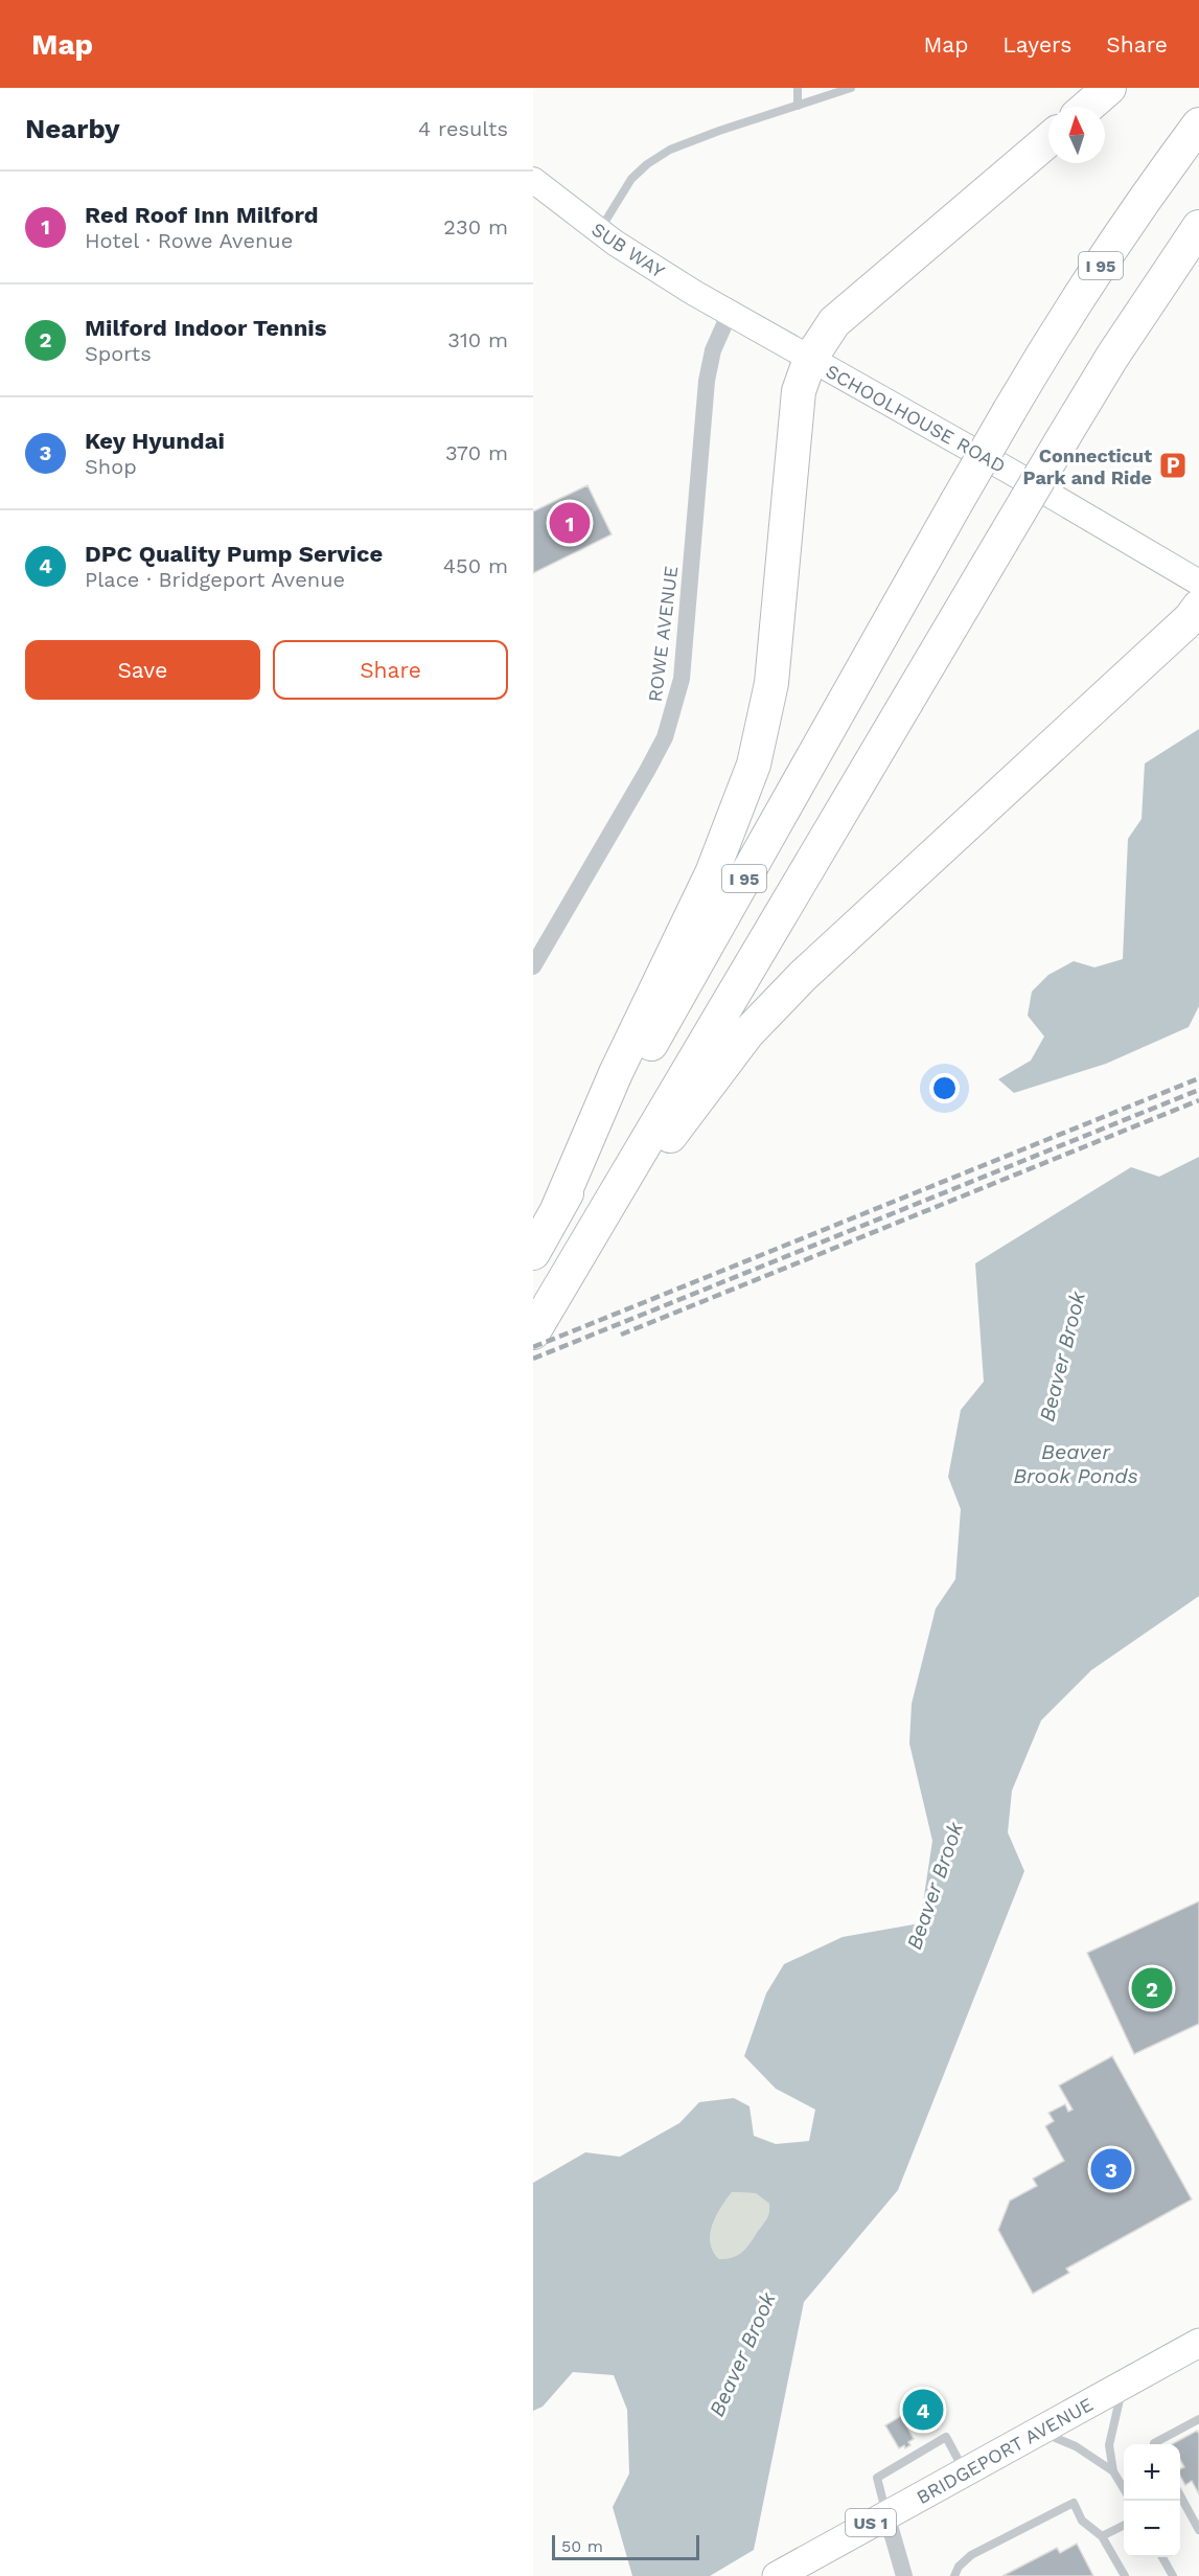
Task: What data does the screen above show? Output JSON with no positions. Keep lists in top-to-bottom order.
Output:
{
  "streets": {
    "highway": ["I 95"],
    "main road": [
      "SUB WAY",
      "SCHOOLHOUSE ROAD",
      "BRIDGEPORT AVENUE",
      "US 1"
    ],
    "street": ["ROWE AVENUE"]
  },
  "crossings": [
    ["SUB WAY", "SCHOOLHOUSE ROAD"],
    ["SUB WAY", "ROWE AVENUE"],
    ["SCHOOLHOUSE ROAD", "ROWE AVENUE"]
  ],
  "water": ["Beaver Brook", "Beaver Brook Ponds"],
  "places": {
    "parking": ["Connecticut Park and Ride"]
  },
  "scale_bar": "50 m",
  "north": "top",
  "page": {
    "header": "Map",
    "nav": ["Map", "Layers", "Share"],
    "heading": ["Nearby", "4 results"],
    "list": [
      {
        "mark": "1",
        "name": "Red Roof Inn Milford",
        "note": "Hotel · Rowe Avenue",
        "value": "230 m"
      },
      {
        "mark": "2",
        "name": "Milford Indoor Tennis",
        "note": "Sports",
        "value": "310 m"
      },
      {
        "mark": "3",
        "name": "Key Hyundai",
        "note": "Shop",
        "value": "370 m"
      },
      {
        "mark": "4",
        "name": "DPC Quality Pump Service",
        "note": "Place · Bridgeport Avenue",
        "value": "450 m"
      }
    ],
    "pins": [
      "1",
      "2",
      "3",
      "4"
    ],
    "buttons": ["Save", "Share"],
    "map_buttons": ["+", "−"],
    "scale": "50 m"
  }
}
